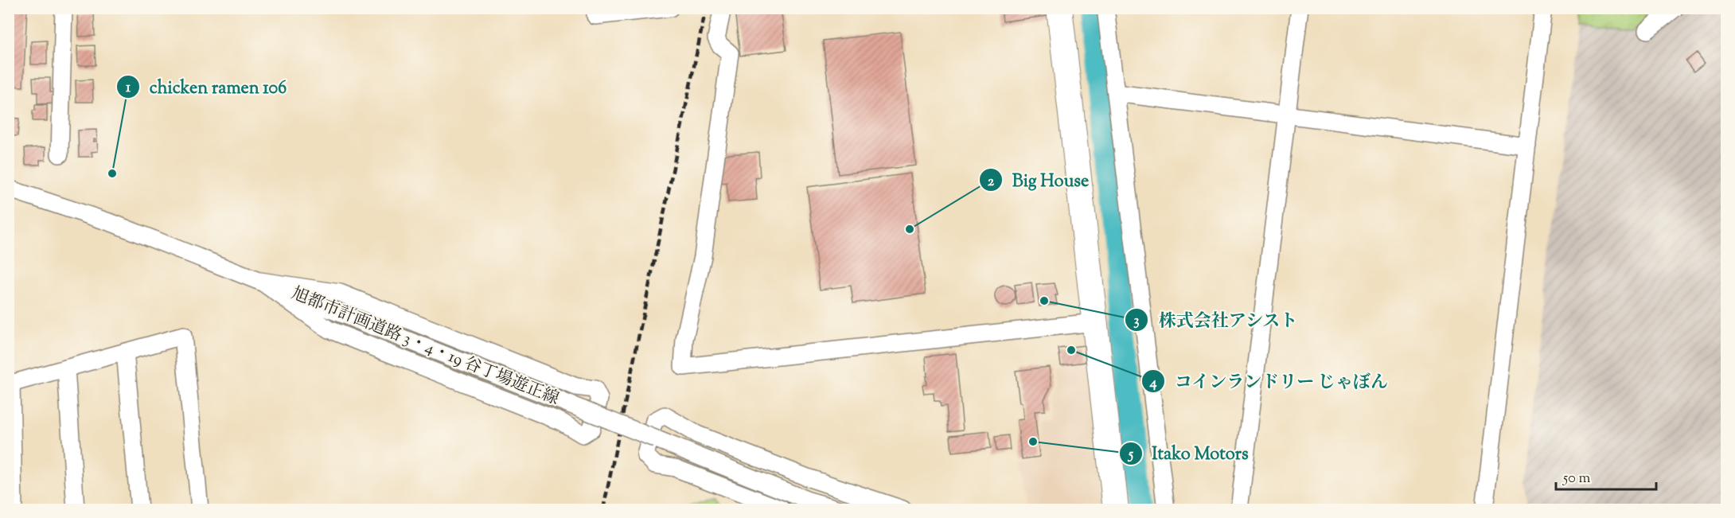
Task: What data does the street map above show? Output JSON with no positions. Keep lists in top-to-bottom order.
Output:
{
  "streets": {
    "street": ["旭都市計画道路 3・4・19 谷丁場遊正線"]
  },
  "places": [
    "chicken ramen 106",
    "Big House",
    "株式会社アシスト",
    "コインランドリー じゃぼん",
    "Itako Motors"
  ],
  "scale_bar": "50 m"
}
